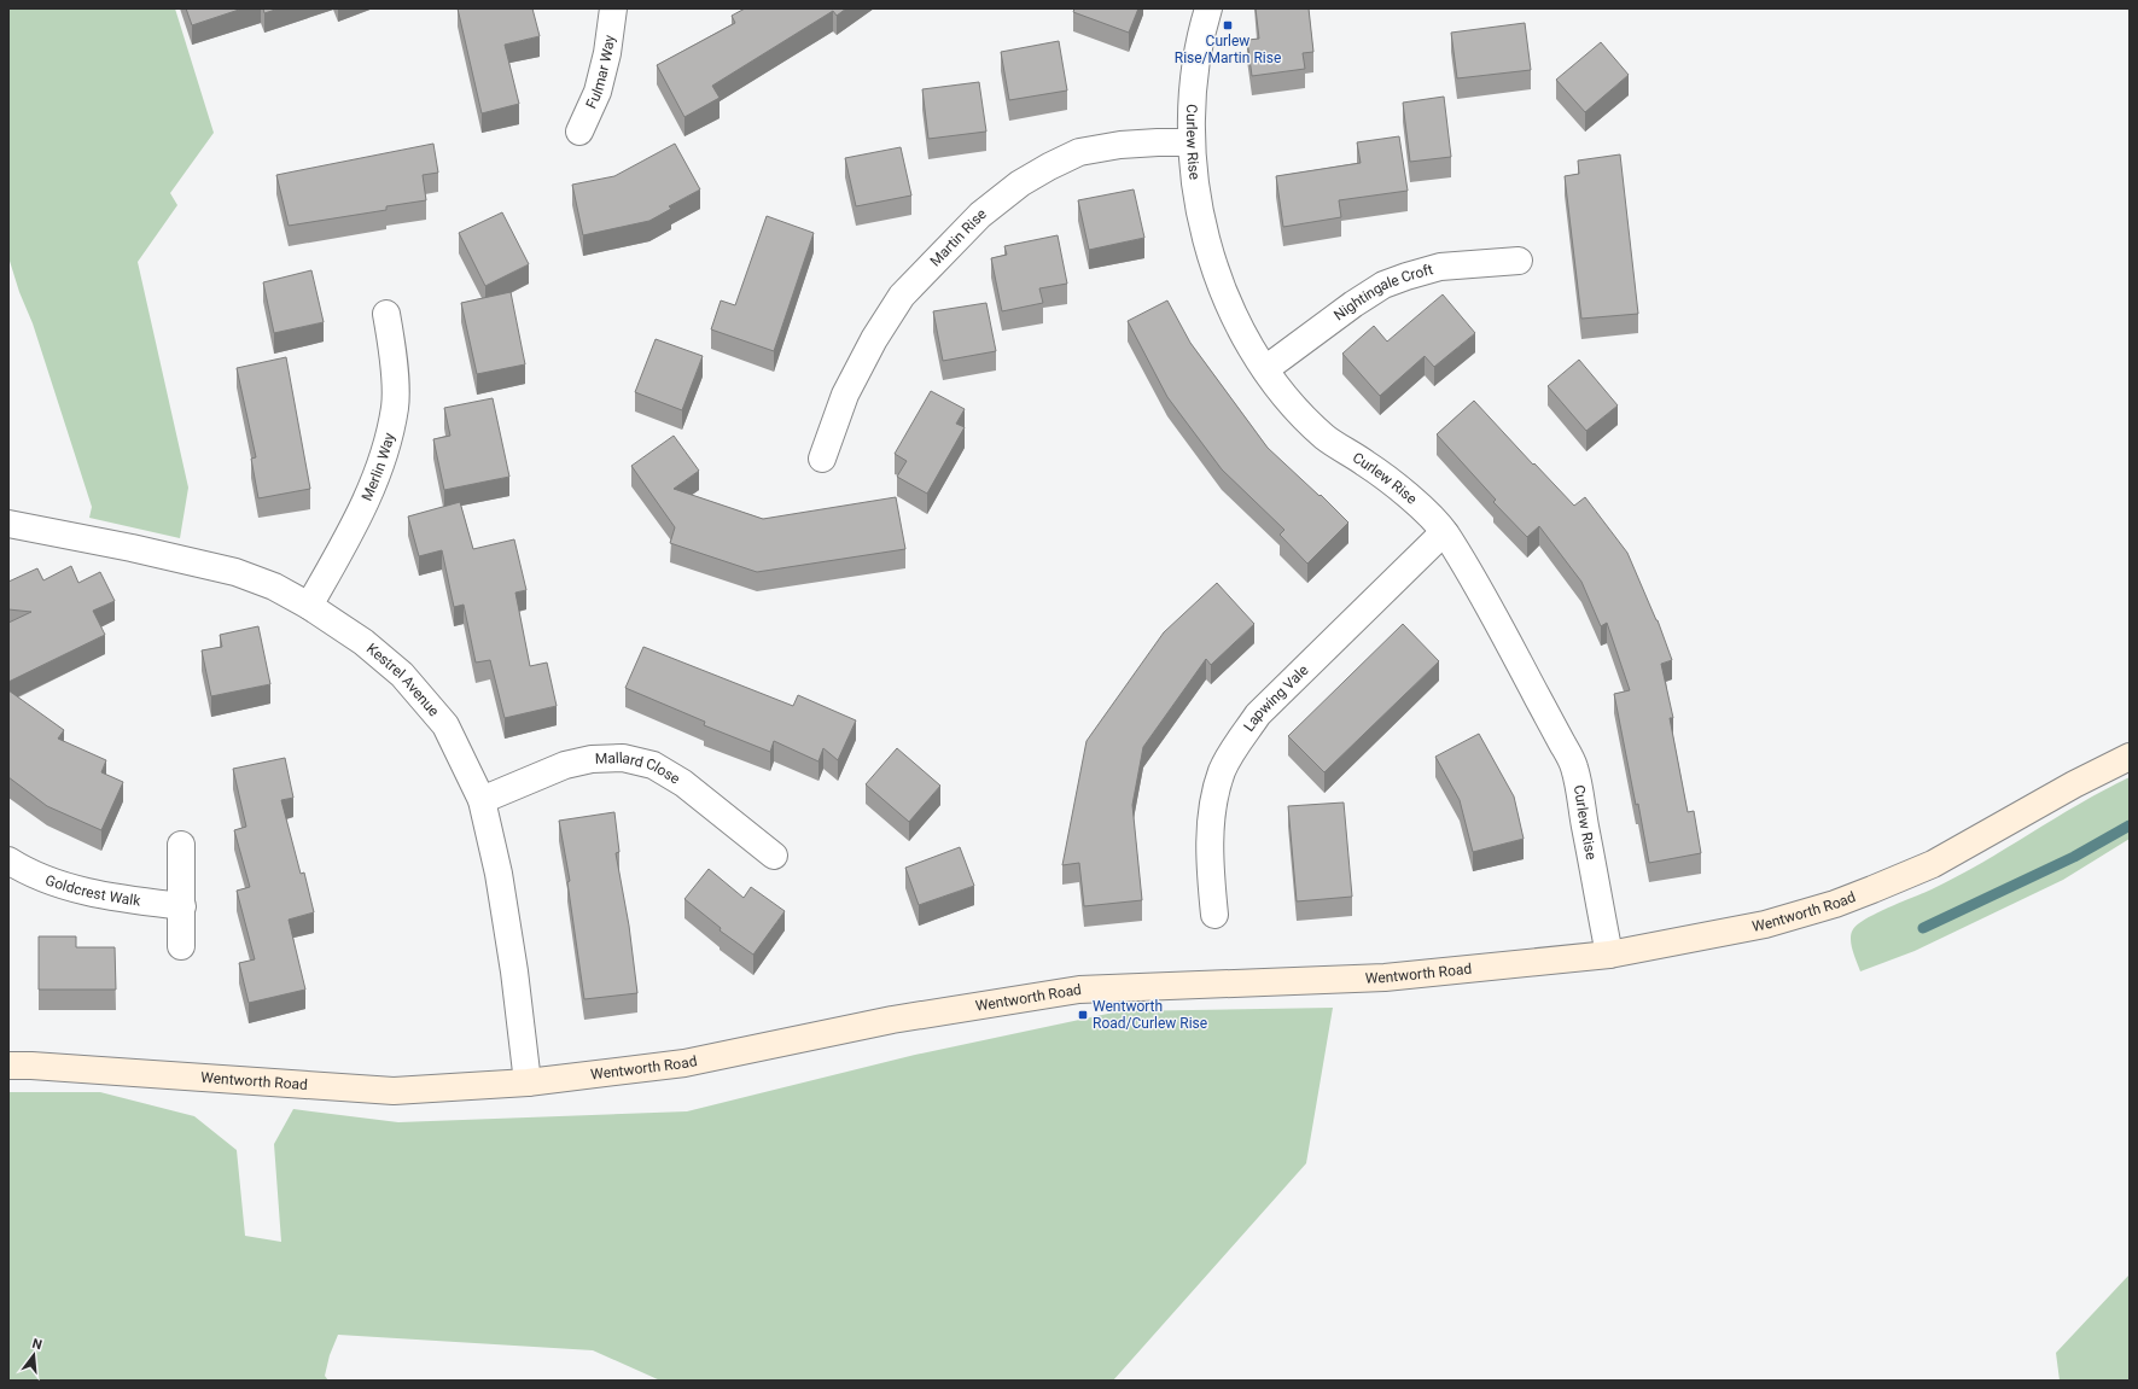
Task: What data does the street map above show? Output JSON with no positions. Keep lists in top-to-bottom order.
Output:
{
  "streets": {
    "street": [
      "Fulmar Way",
      "Curlew Rise",
      "Martin Rise",
      "Nightingale Croft",
      "Merlin Way",
      "Kestrel Avenue",
      "Lapwing Vale",
      "Mallard Close",
      "Goldcrest Walk",
      "Wentworth Road"
    ]
  },
  "crossings": [
    ["Curlew Rise", "Martin Rise"],
    ["Curlew Rise", "Nightingale Croft"],
    ["Curlew Rise", "Lapwing Vale"],
    ["Curlew Rise", "Wentworth Road"],
    ["Merlin Way", "Kestrel Avenue"],
    ["Kestrel Avenue", "Mallard Close"],
    ["Kestrel Avenue", "Wentworth Road"]
  ],
  "places": {
    "transit": ["Curlew Rise/Martin Rise", "Wentworth Road/Curlew Rise"]
  },
  "north": "top"
}
